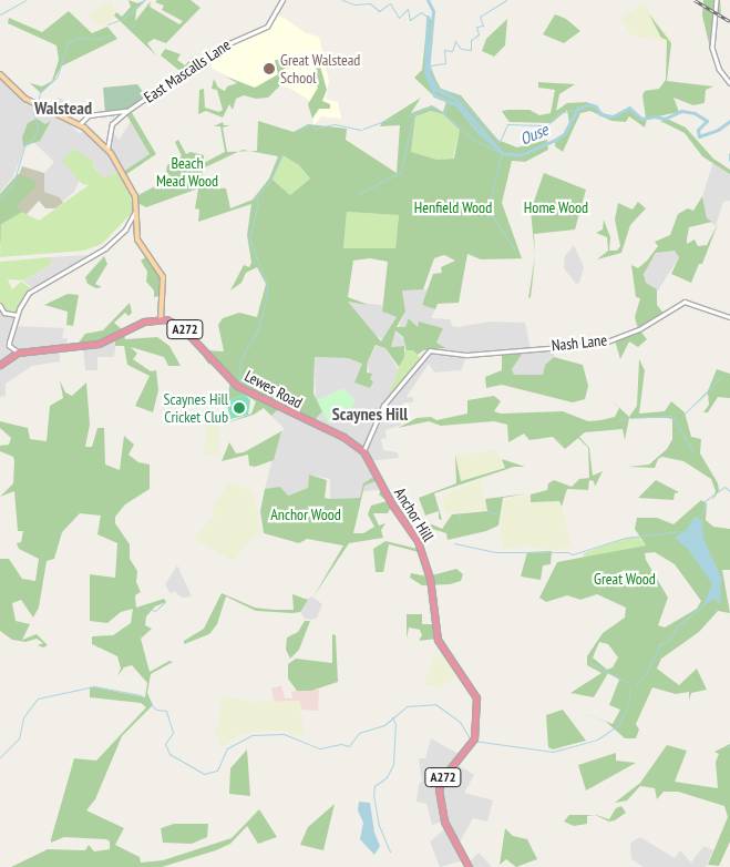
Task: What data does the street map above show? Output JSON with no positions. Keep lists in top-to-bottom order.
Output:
{
  "streets": {
    "highway": ["A272", "Lewes Road", "Anchor Hill"],
    "street": ["East Mascalls Lane", "Nash Lane"]
  },
  "crossings": [
    ["A272", "Lewes Road"],
    ["Nash Lane", "Lewes Road"],
    ["Nash Lane", "Anchor Hill"],
    ["Lewes Road", "Anchor Hill"]
  ],
  "districts": ["Walstead", "Scaynes Hill"],
  "water": ["Ouse"],
  "parks": [
    "Beach Mead Wood",
    "Henfield Wood",
    "Home Wood",
    "Anchor Wood",
    "Great Wood"
  ],
  "places": ["Great Walstead School", "Scaynes Hill Cricket Club"]
}
